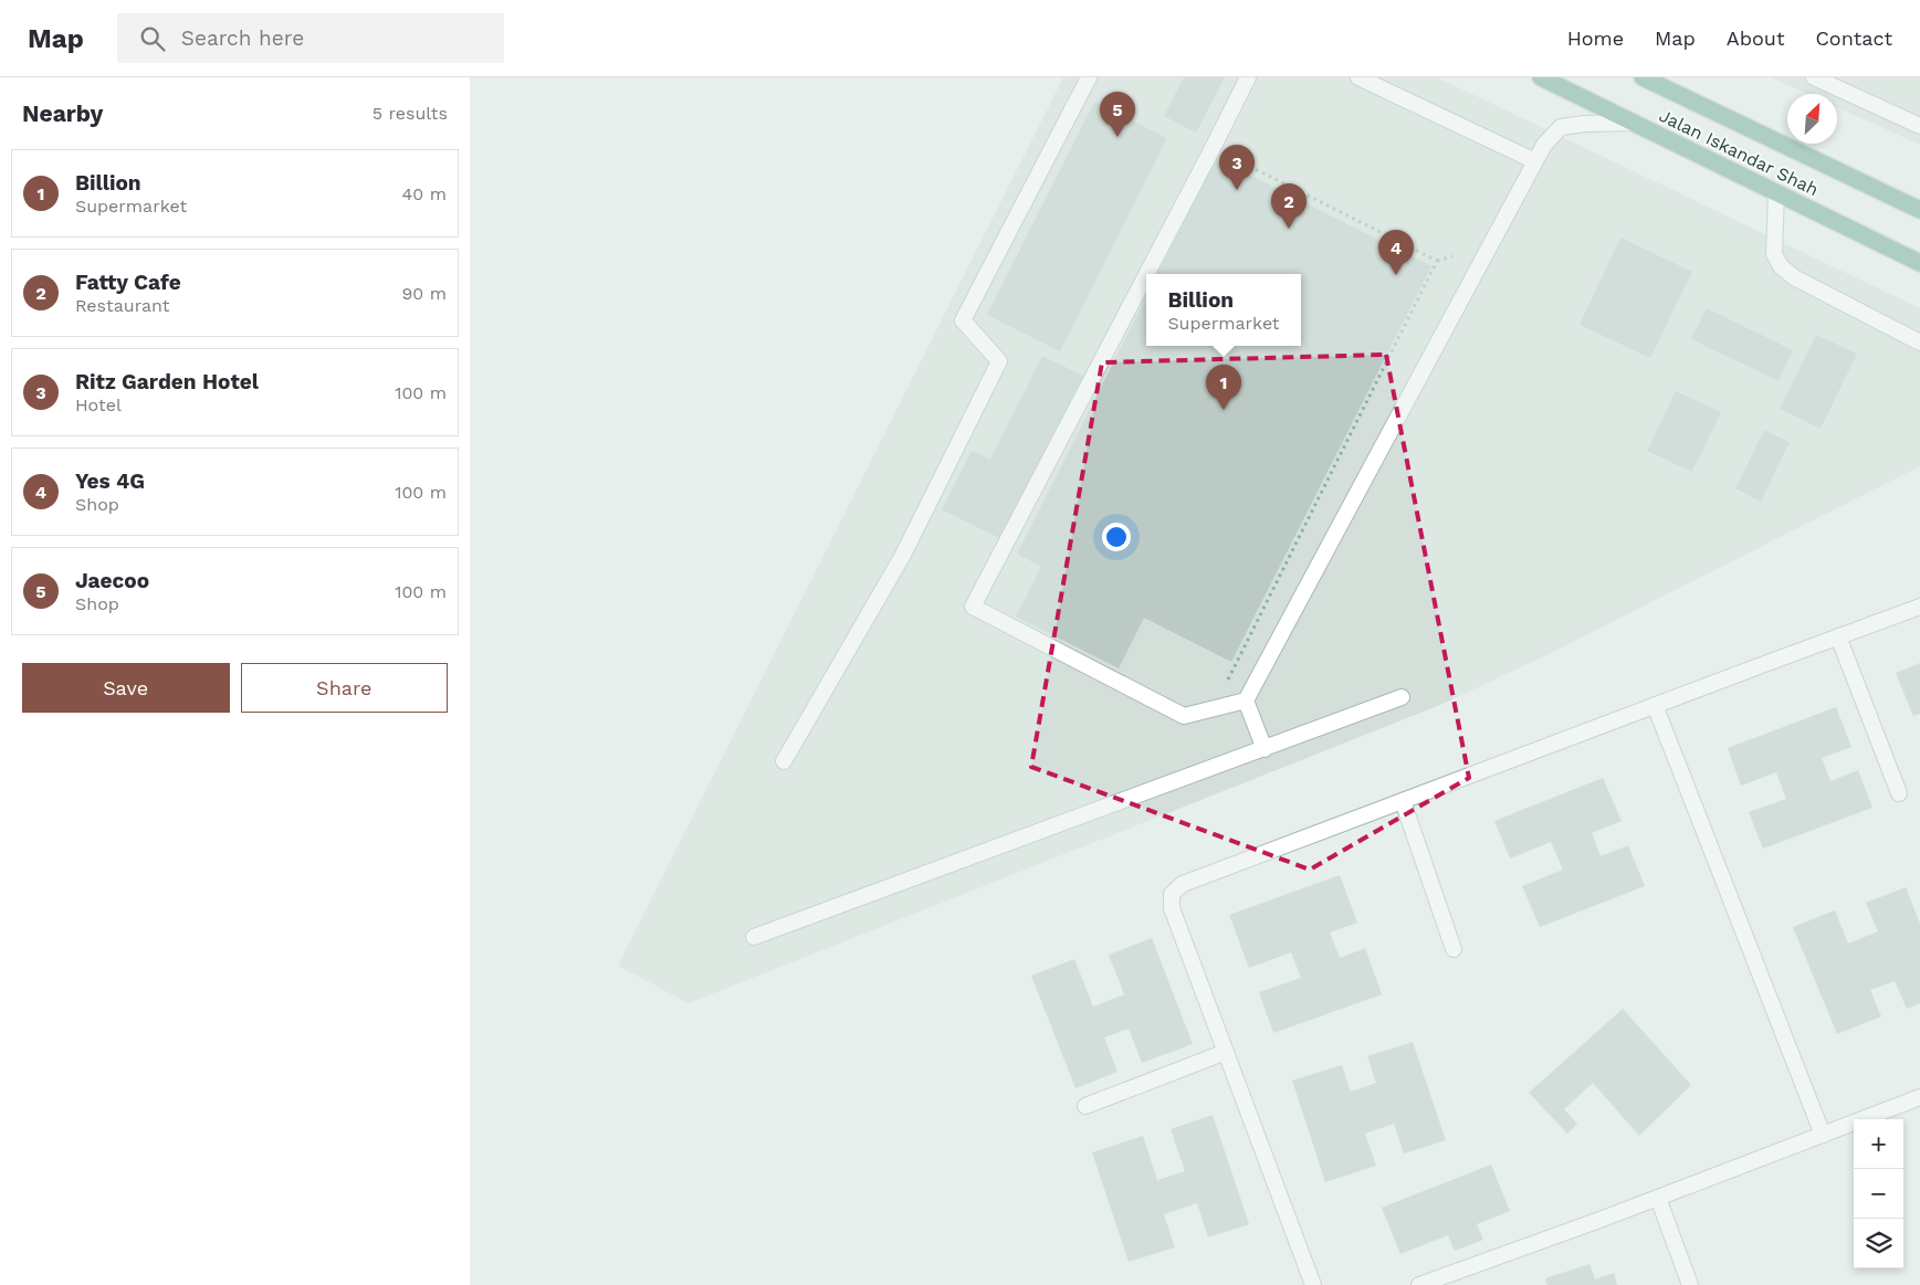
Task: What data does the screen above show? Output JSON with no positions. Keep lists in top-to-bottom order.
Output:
{
  "streets": {
    "main road": ["Jalan Iskandar Shah"]
  },
  "north": "top right",
  "page": {
    "header": "Map",
    "search": "Search here",
    "nav": [
      "Home",
      "Map",
      "About",
      "Contact"
    ],
    "heading": ["Nearby", "5 results"],
    "pins": [
      "5",
      "3",
      "2",
      "4",
      "1"
    ],
    "list": [
      {
        "mark": "1",
        "name": "Billion",
        "note": "Supermarket",
        "value": "40 m"
      },
      {
        "mark": "2",
        "name": "Fatty Cafe",
        "note": "Restaurant",
        "value": "90 m"
      },
      {
        "mark": "3",
        "name": "Ritz Garden Hotel",
        "note": "Hotel",
        "value": "100 m"
      },
      {
        "mark": "4",
        "name": "Yes 4G",
        "note": "Shop",
        "value": "100 m"
      },
      {
        "mark": "5",
        "name": "Jaecoo",
        "note": "Shop",
        "value": "100 m"
      }
    ],
    "popup": ["Billion", "Supermarket"],
    "buttons": ["Save", "Share"],
    "map_buttons": ["+", "−"]
  }
}
